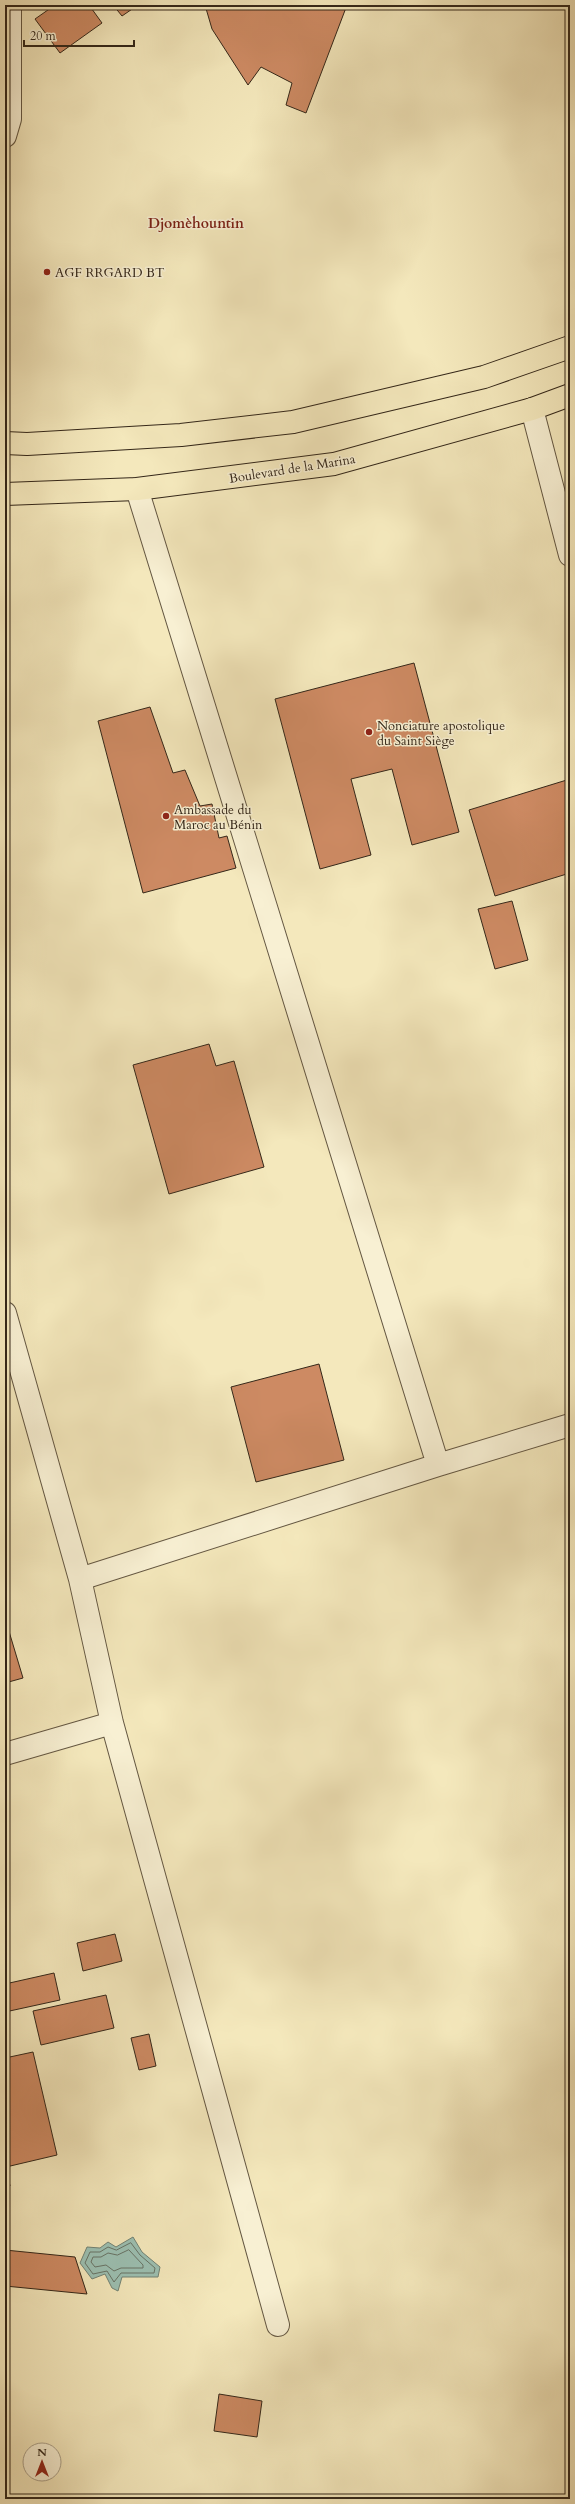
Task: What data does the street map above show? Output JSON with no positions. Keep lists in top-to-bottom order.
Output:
{
  "streets": {
    "main road": ["Boulevard de la Marina"]
  },
  "districts": ["Djomèhountin"],
  "places": ["AGF RRGARD BT", "Nonciature apostolique du Saint Siège", "Ambassade du Maroc au Bénin"],
  "scale_bar": "20 m",
  "north": "top"
}
